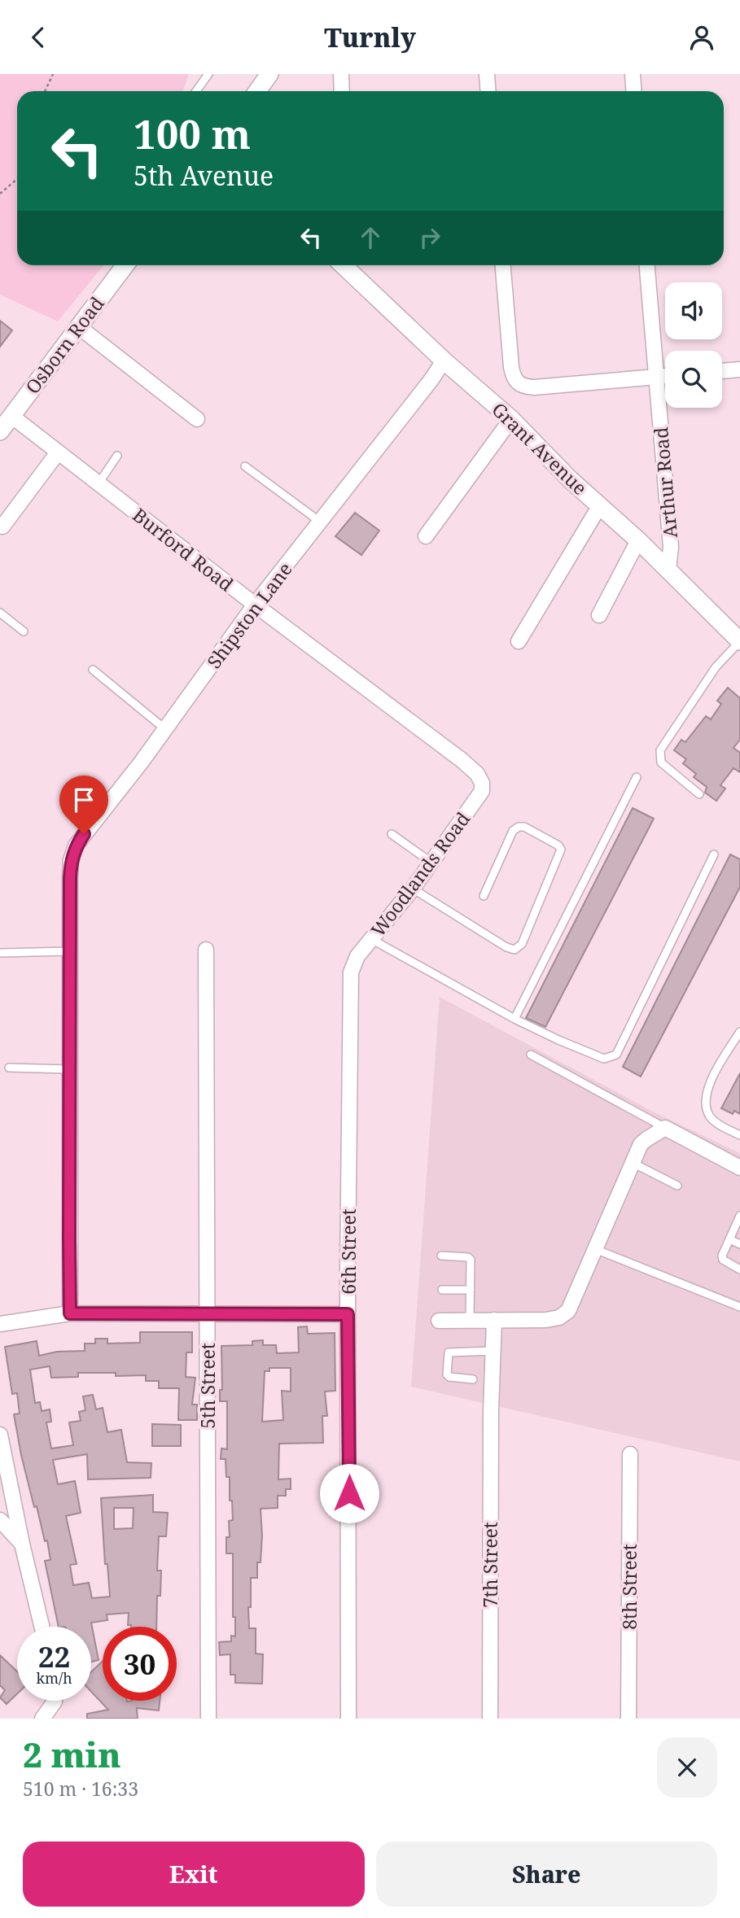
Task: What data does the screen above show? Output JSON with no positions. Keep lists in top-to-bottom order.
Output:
{
  "streets": {
    "street": [
      "Osborn Road",
      "Grant Avenue",
      "Arthur Road",
      "Burford Road",
      "Shipston Lane",
      "Woodlands Road",
      "6th Street",
      "5th Street",
      "7th Street",
      "8th Street"
    ]
  },
  "crossings": [
    ["Osborn Road", "Burford Road"],
    ["Grant Avenue", "Arthur Road"],
    ["Grant Avenue", "Shipston Lane"],
    ["Burford Road", "Shipston Lane"],
    ["Burford Road", "Woodlands Road"],
    ["Woodlands Road", "6th Street"]
  ],
  "page": {
    "header": "Turnly",
    "turn": ["100 m", "5th Avenue"],
    "speed": "22 km/h",
    "limit": "30",
    "heading": ["2 min", "510 m · 16:33"],
    "buttons": ["Exit", "Share"]
  }
}
